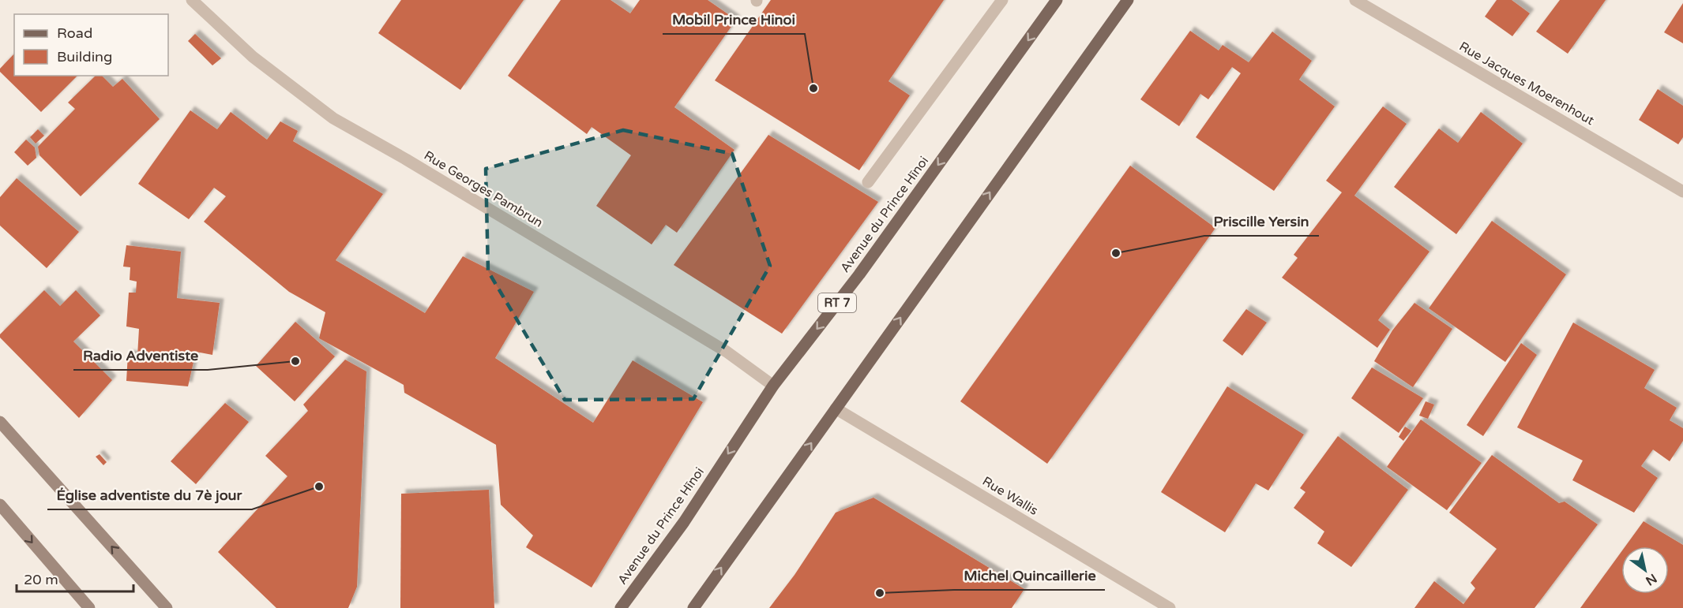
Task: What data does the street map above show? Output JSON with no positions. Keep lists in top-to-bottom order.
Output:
{
  "streets": {
    "main road": ["Avenue du Prince Hīnoi", "RT 7"],
    "street": ["Rue Jacques Moerenhout", "Rue Georges Pambrun", "Rue Wallis"]
  },
  "crossings": [
    ["Rue Georges Pambrun", "Avenue du Prince Hīnoi"]
  ],
  "places": [
    "Mobil Prince Hinoi",
    "Priscille Yersin",
    "Radio Adventiste",
    "Église adventiste du 7è jour",
    "Michel Quincaillerie"
  ],
  "legend": ["Road", "Building"],
  "scale_bar": "20 m",
  "north": "bottom right"
}
